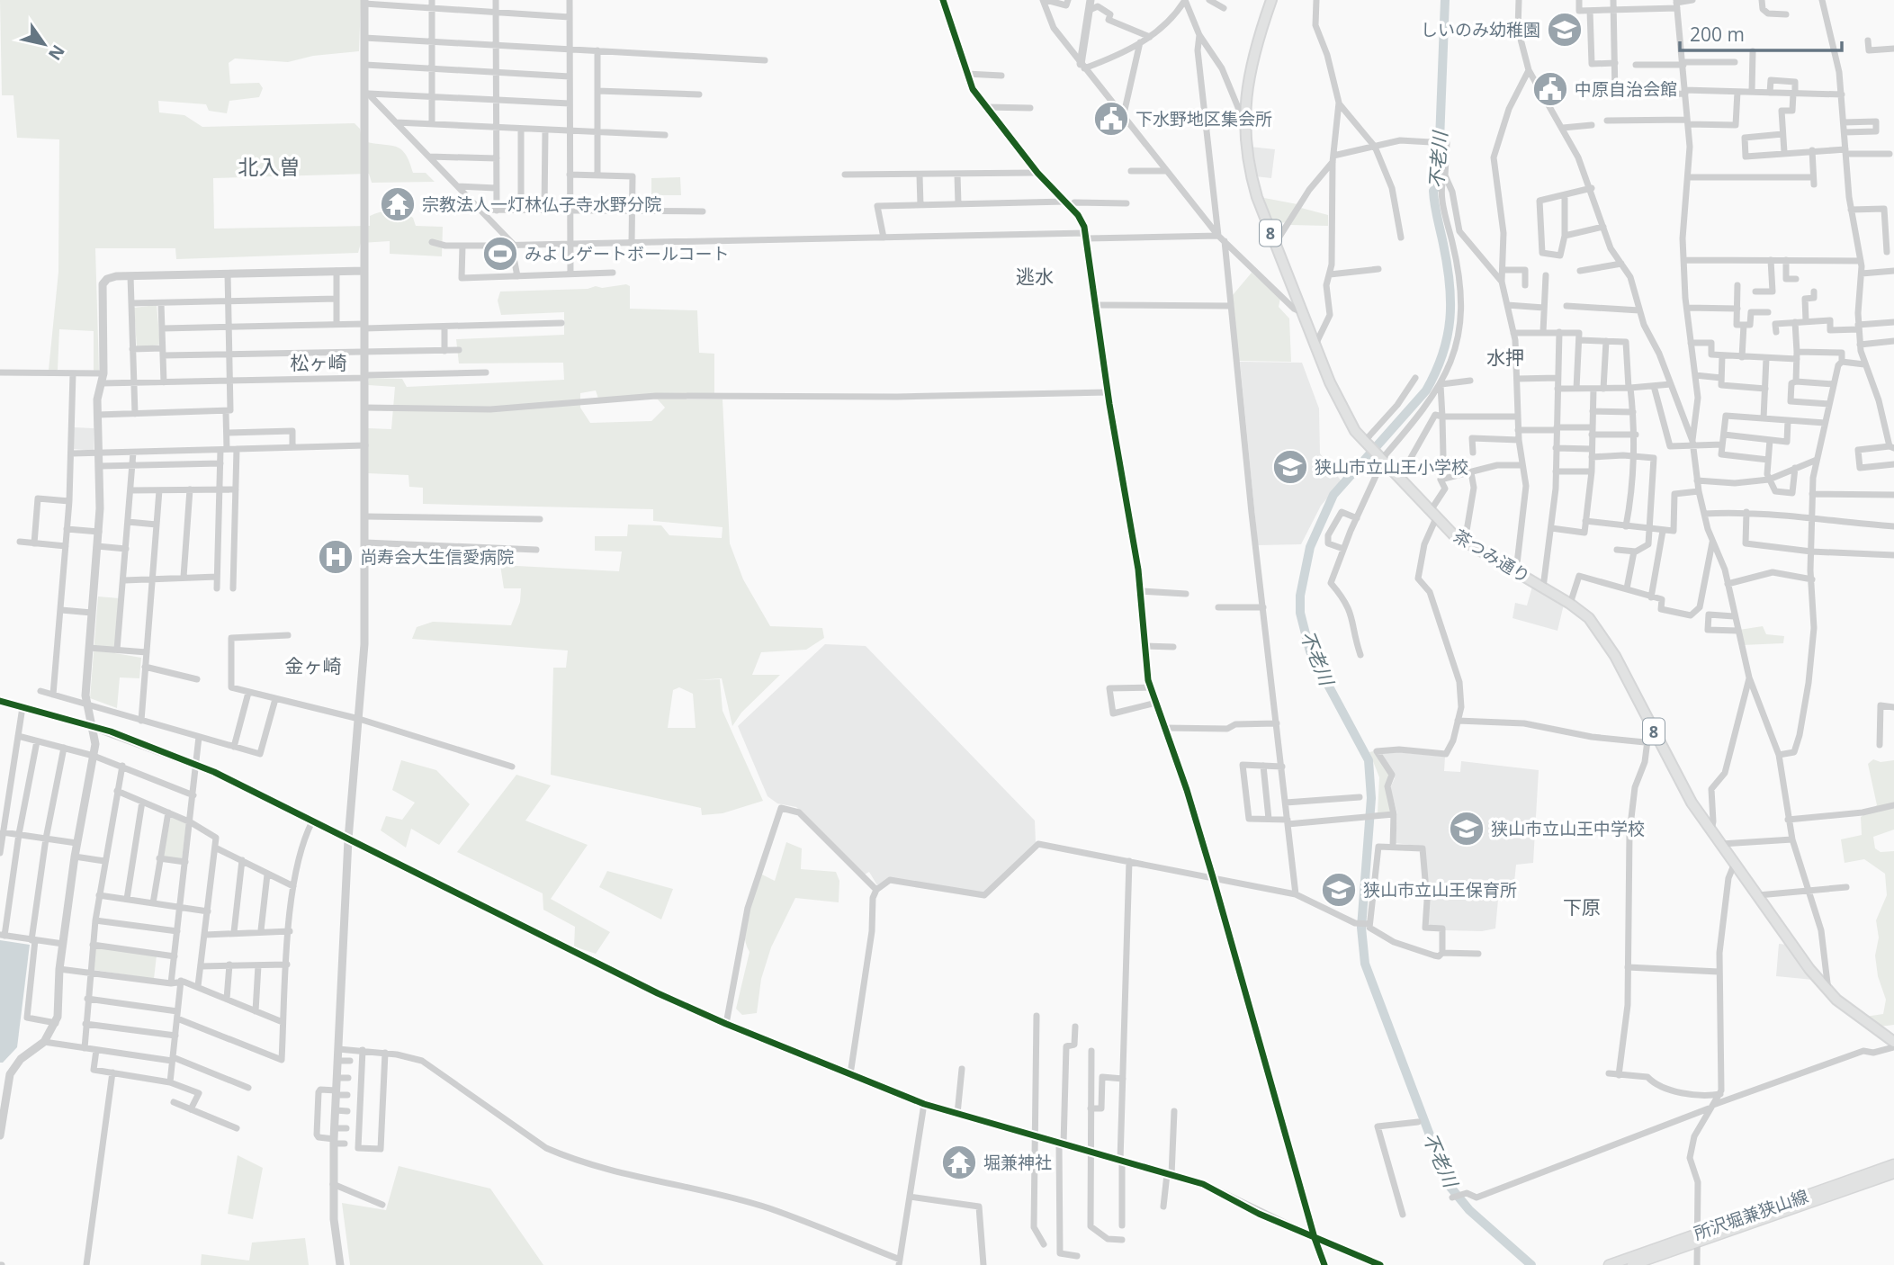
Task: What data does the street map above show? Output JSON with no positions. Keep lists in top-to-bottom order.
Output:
{
  "streets": {
    "main road": ["8", "茶つみ通り", "所沢堀兼狭山線"]
  },
  "districts": [
    "北入曽",
    "逃水",
    "水押",
    "松ヶ崎",
    "金ヶ崎",
    "下原"
  ],
  "water": ["不老川"],
  "places": {
    "school or university": [
      "しいのみ幼稚園",
      "狭山市立山王小学校",
      "狭山市立山王中学校",
      "狭山市立山王保育所"
    ],
    "public building": ["中原自治会館", "下水野地区集会所"],
    "temple": ["宗教法人一灯林仏子寺水野分院", "堀兼神社"],
    "sports": ["みよしゲートボールコート"],
    "hospital": ["尚寿会大生信愛病院"]
  },
  "scale_bar": "200 m",
  "north": "bottom right"
}
